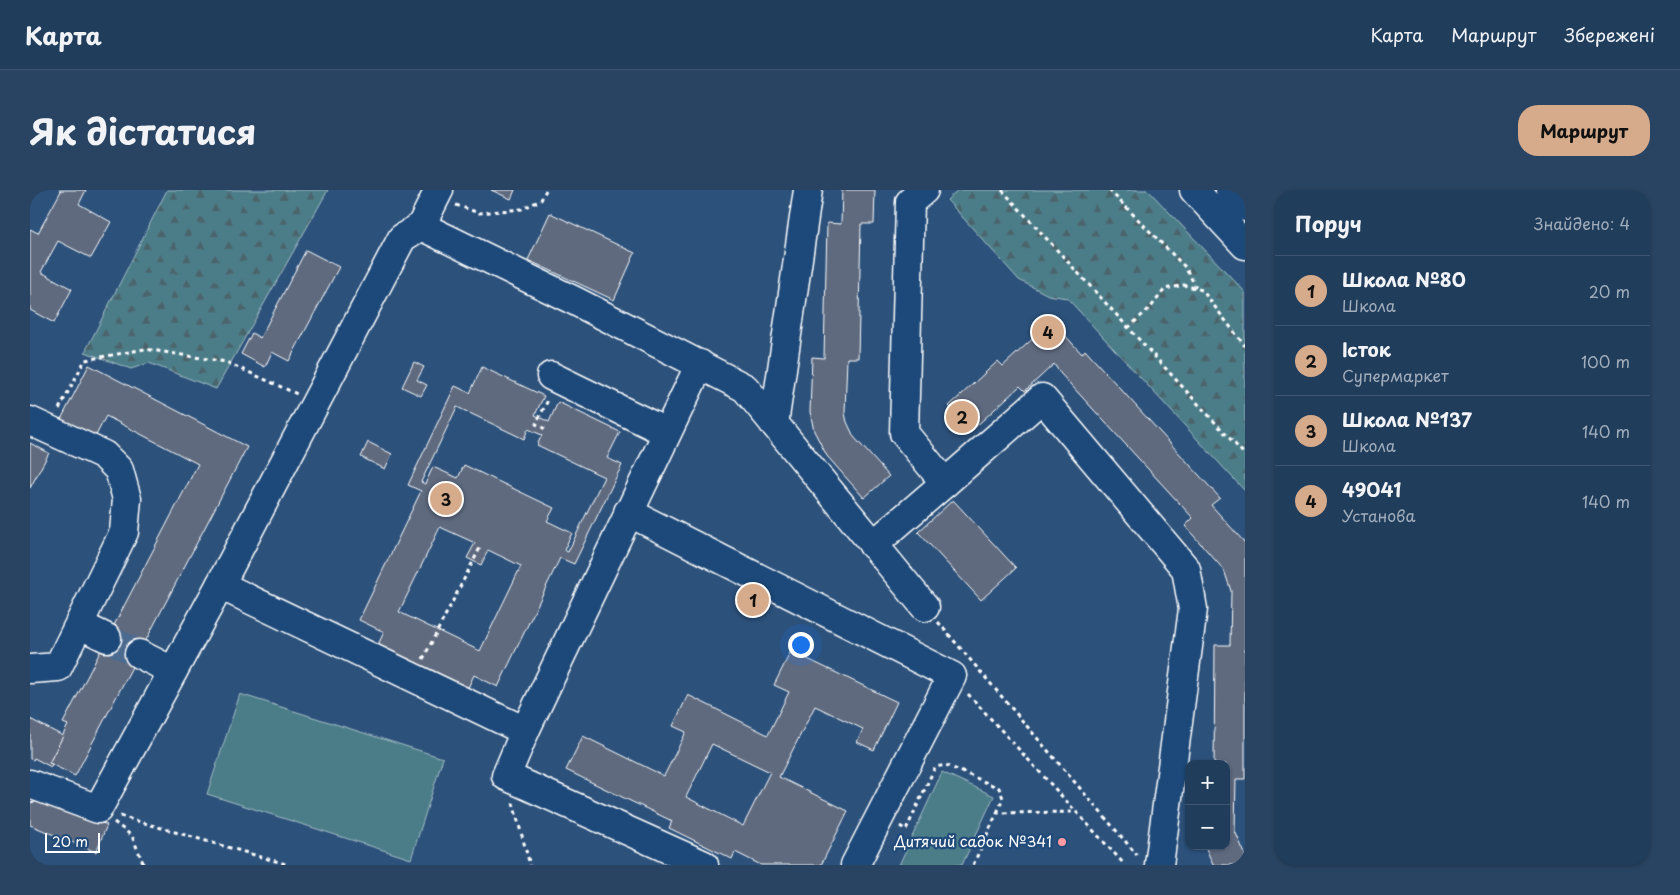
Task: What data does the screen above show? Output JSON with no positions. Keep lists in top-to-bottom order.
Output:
{
  "places": ["Дитячий садок №341"],
  "scale_bar": "20 m",
  "page": {
    "header": "Карта",
    "nav": ["Карта", "Маршрут", "Збережені"],
    "title": "Як дістатися",
    "buttons": "Маршрут",
    "heading": ["Поруч", "Знайдено: 4"],
    "list": [
      {
        "mark": "1",
        "name": "Школа №80",
        "note": "Школа",
        "value": "20 m"
      },
      {
        "mark": "2",
        "name": "Істок",
        "note": "Супермаркет",
        "value": "100 m"
      },
      {
        "mark": "3",
        "name": "Школа №137",
        "note": "Школа",
        "value": "140 m"
      },
      {
        "mark": "4",
        "name": "49041",
        "note": "Установа",
        "value": "140 m"
      }
    ],
    "pins": [
      "4",
      "2",
      "3",
      "1"
    ],
    "map_buttons": ["+", "−"],
    "scale": "20 m"
  }
}
